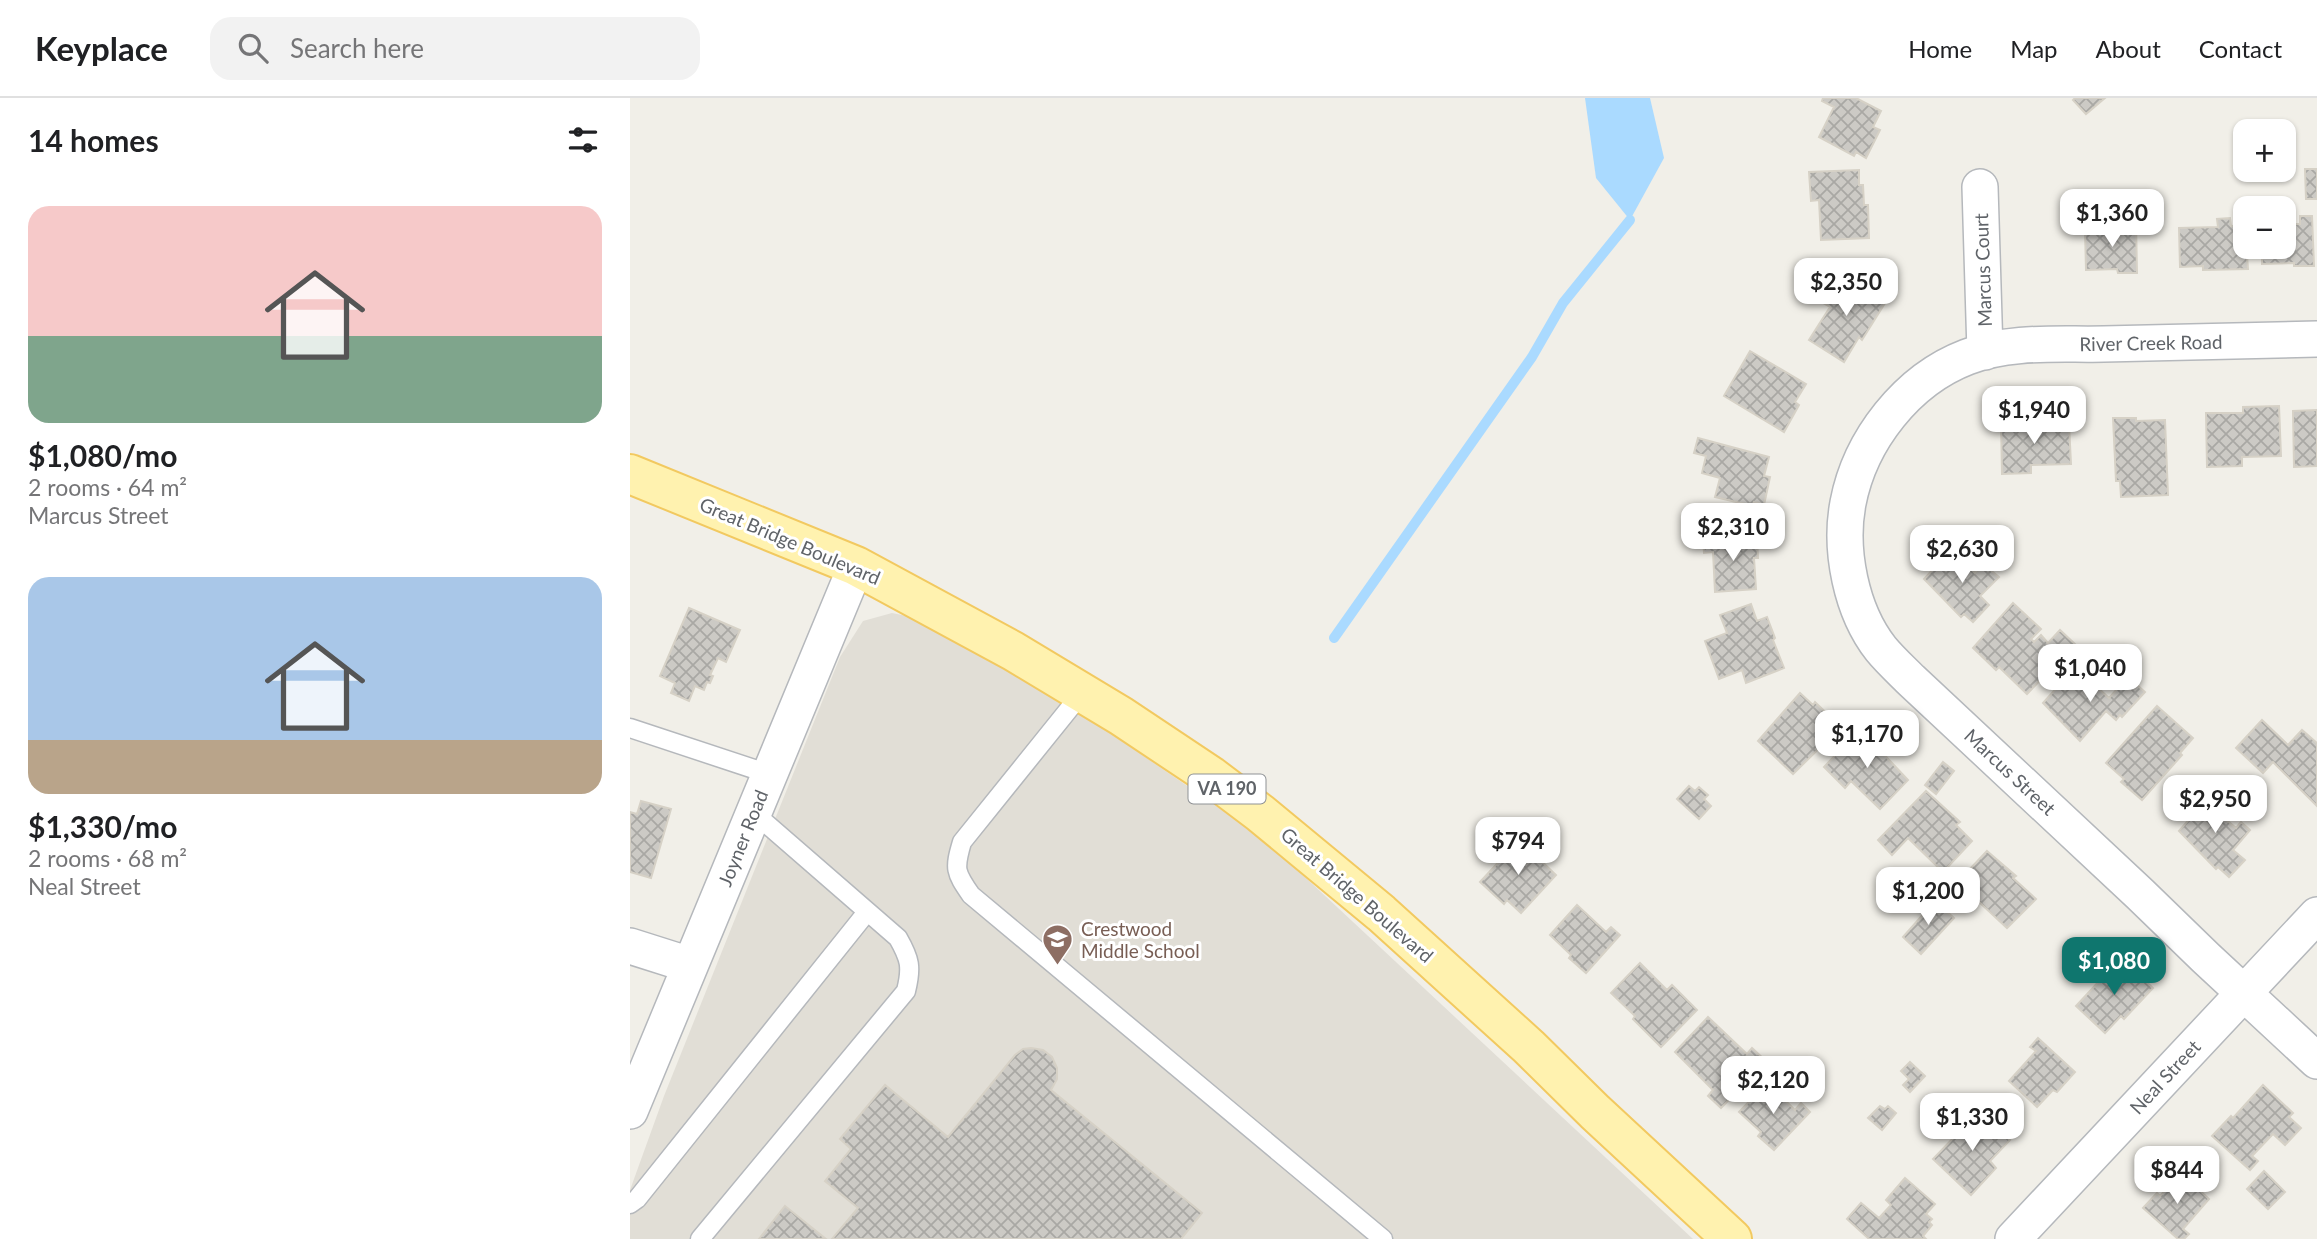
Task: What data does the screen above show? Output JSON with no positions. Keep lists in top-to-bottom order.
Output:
{
  "streets": {
    "main road": ["Great Bridge Boulevard", "VA 190"],
    "street": [
      "Marcus Court",
      "River Creek Road",
      "Marcus Street",
      "Joyner Road",
      "Neal Street"
    ]
  },
  "crossings": [
    ["Marcus Court", "River Creek Road"],
    ["Marcus Court", "Marcus Street"],
    ["River Creek Road", "Marcus Street"],
    ["Great Bridge Boulevard", "Joyner Road"],
    ["Marcus Street", "Neal Street"]
  ],
  "places": {
    "school or university": ["Crestwood Middle School"]
  },
  "page": {
    "header": "Keyplace",
    "search": "Search here",
    "nav": [
      "Home",
      "Map",
      "About",
      "Contact"
    ],
    "heading": "14 homes",
    "map_buttons": ["+", "−"],
    "list": [
      {
        "name": "$1,080/mo",
        "note": "2 rooms · 64 m² · Marcus Street"
      },
      {
        "name": "$1,330/mo",
        "note": "2 rooms · 68 m² · Neal Street"
      }
    ],
    "price": [
      "$1,360",
      "$2,350",
      "$1,940",
      "$2,310",
      "$2,630",
      "$1,040",
      "$1,170",
      "$2,950",
      "$794",
      "$1,200",
      "$1,080",
      "$2,120",
      "$1,330",
      "$844"
    ]
  }
}
